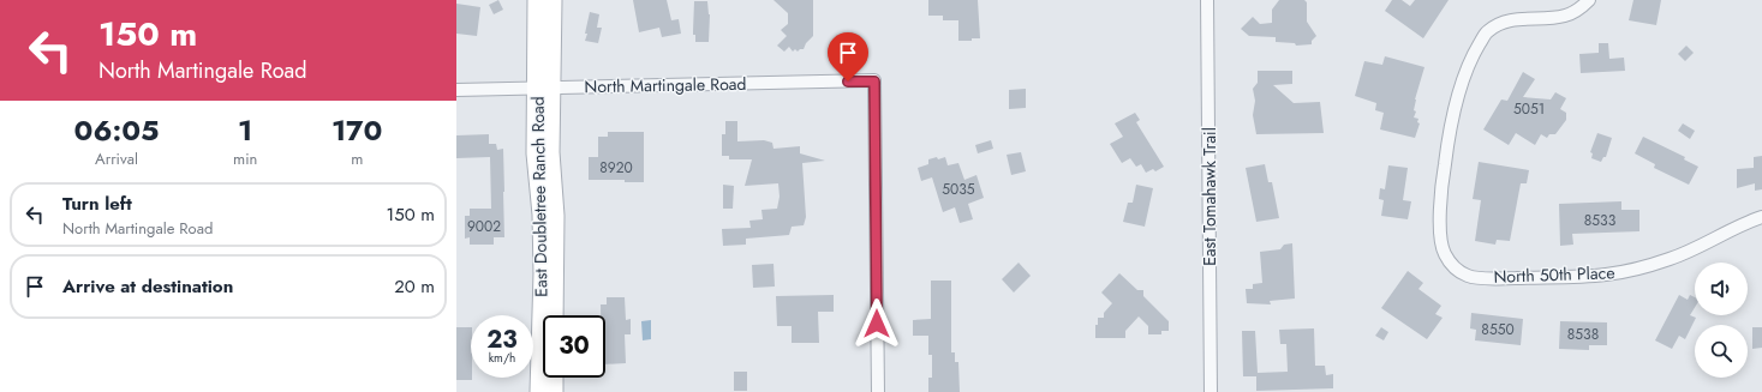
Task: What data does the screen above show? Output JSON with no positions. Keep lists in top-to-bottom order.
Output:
{
  "streets": {
    "main road": ["East Doubletree Ranch Road"],
    "street": ["North Martingale Road", "East Tomahawk Trail", "North 50th Place"]
  },
  "crossings": [
    ["North Martingale Road", "East Doubletree Ranch Road"]
  ],
  "house_numbers": [
    "5051",
    "8920",
    "5035",
    "8533",
    "9002",
    "8550",
    "8538"
  ],
  "page": {
    "turn": ["150 m", "North Martingale Road"],
    "eta": [
      "06:05",
      "Arrival",
      "1",
      "min",
      "170",
      "m"
    ],
    "list": [
      {
        "name": "Turn left",
        "note": "North Martingale Road",
        "value": "150 m"
      },
      {
        "name": "Arrive at destination",
        "value": "20 m"
      }
    ],
    "speed": "23 km/h",
    "limit": "30"
  }
}
